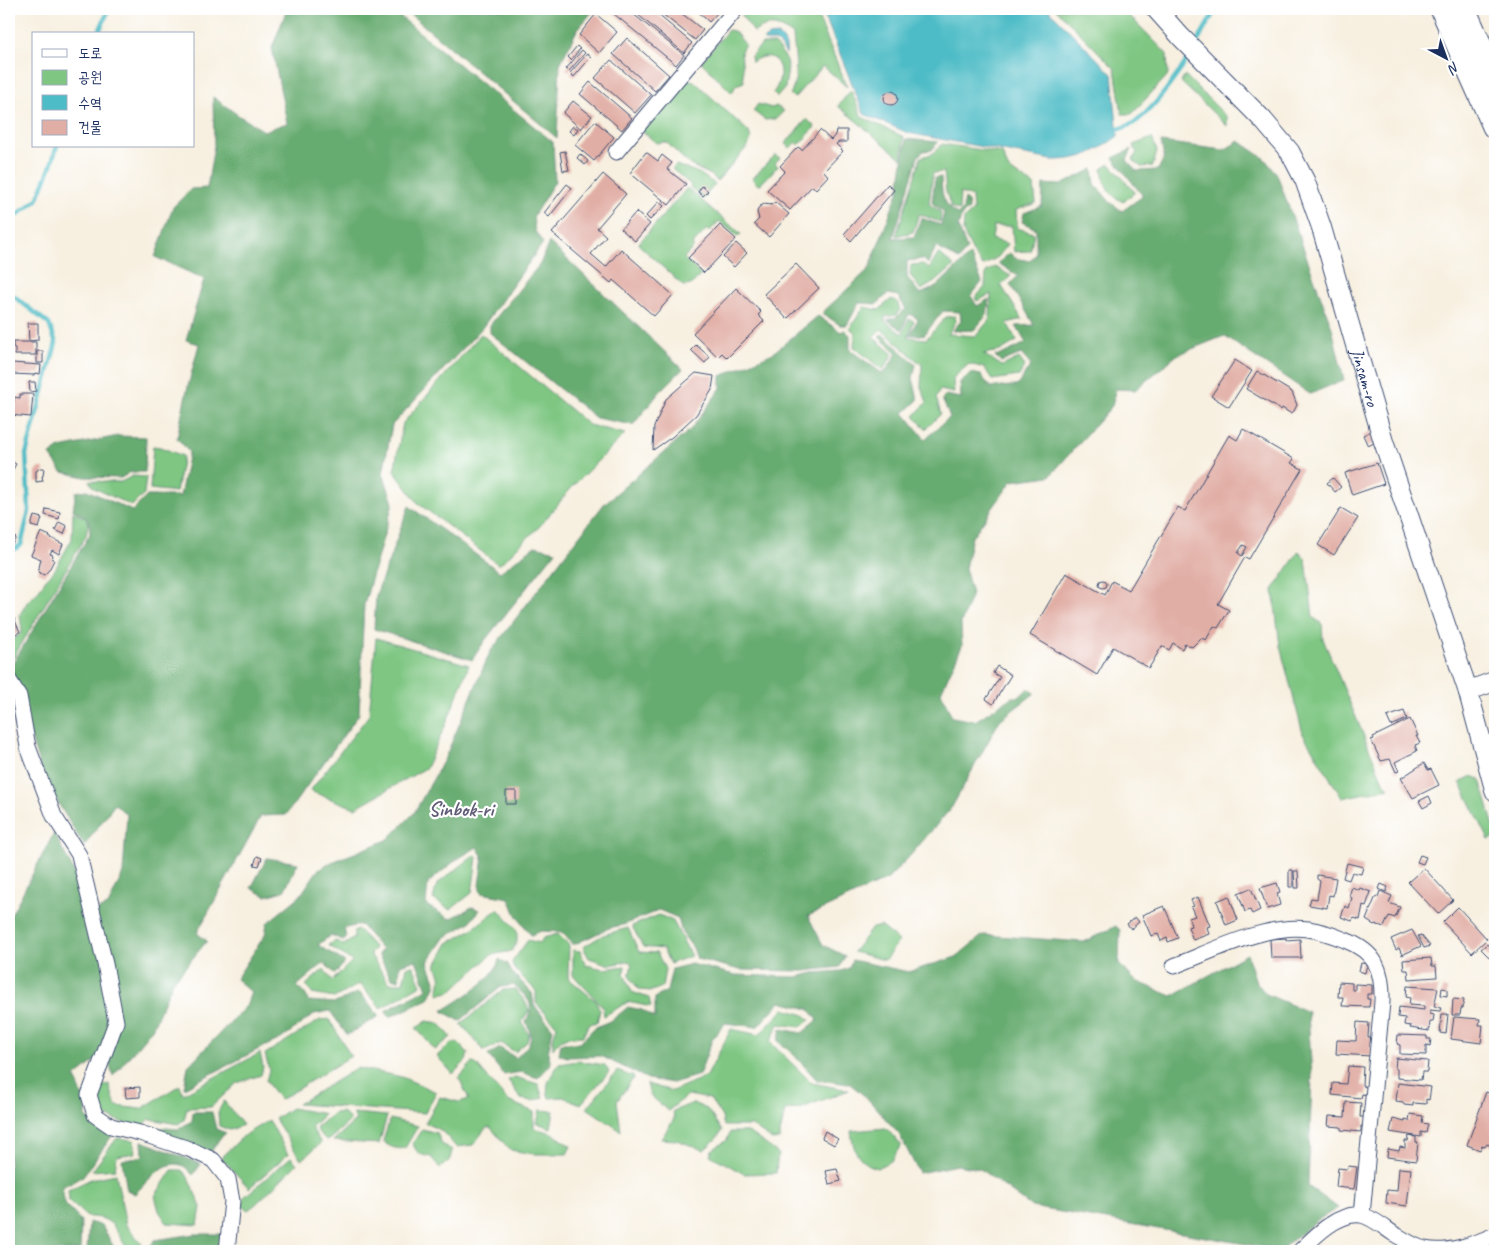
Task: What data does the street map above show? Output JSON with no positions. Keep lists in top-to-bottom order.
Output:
{
  "streets": {
    "street": ["Jinsam-ro"]
  },
  "districts": ["Sinbok-ri"],
  "legend": [
    "도로",
    "공원",
    "수역",
    "건물"
  ],
  "north": "bottom right"
}
